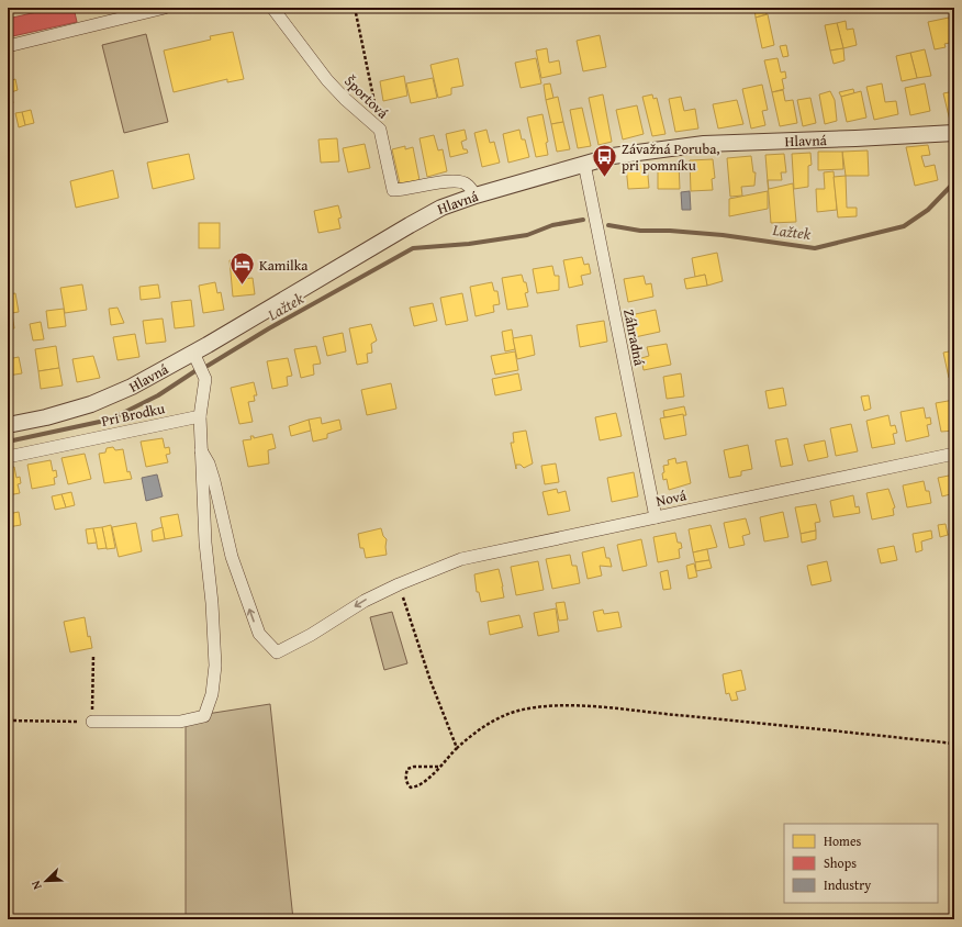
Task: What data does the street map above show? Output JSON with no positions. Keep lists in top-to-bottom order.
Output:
{
  "streets": {
    "street": [
      "Športová",
      "Hlavná",
      "Záhradná",
      "Pri Brodku",
      "Nová"
    ]
  },
  "crossings": [
    ["Športová", "Hlavná"],
    ["Hlavná", "Záhradná"],
    ["Záhradná", "Nová"]
  ],
  "water": ["Lažtek"],
  "places": {
    "bus stop": ["Závažná Poruba, pri pomníku"],
    "hotel": ["Kamilka"]
  },
  "legend": ["Homes", "Shops", "Industry"],
  "north": "bottom left"
}
